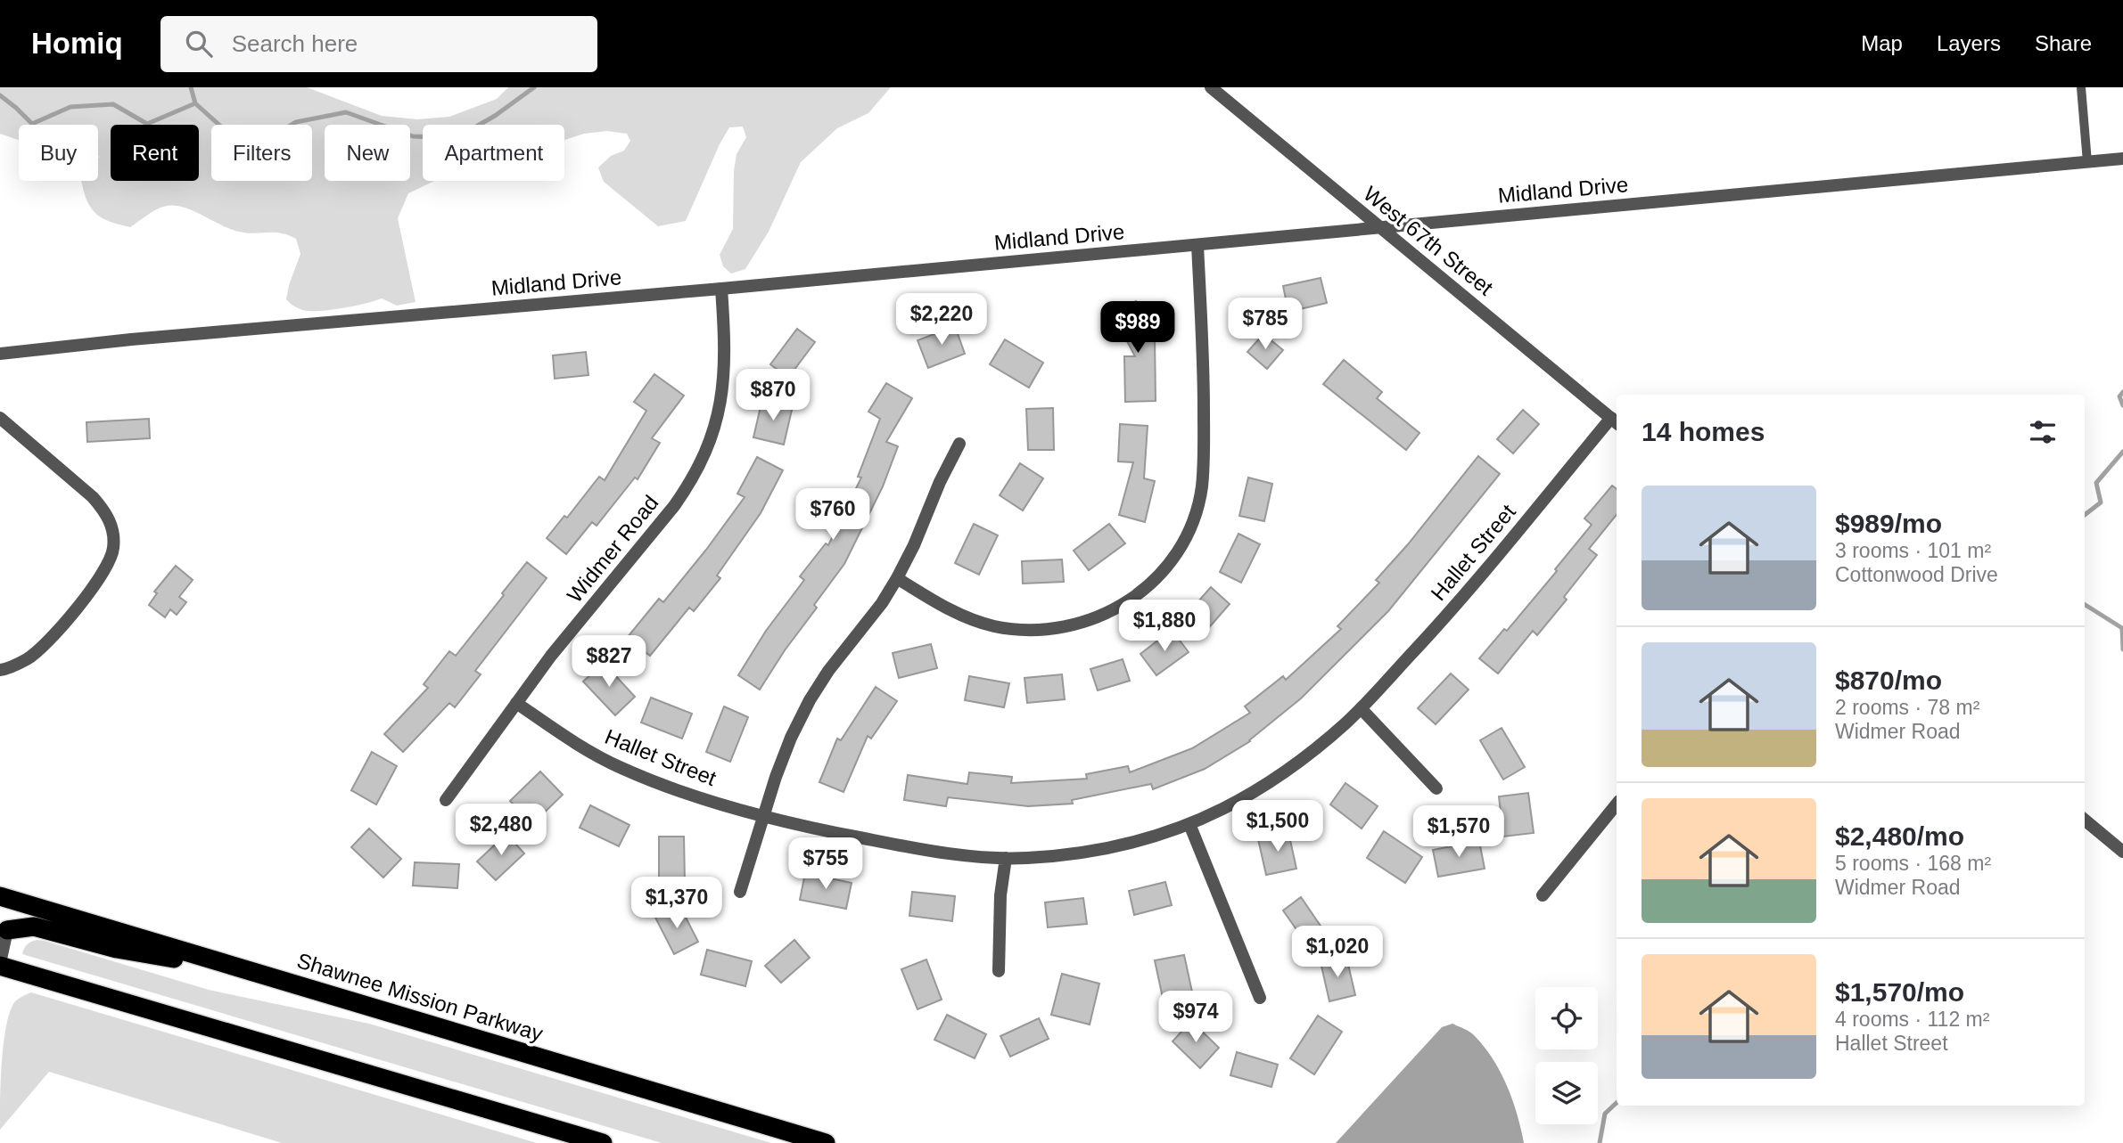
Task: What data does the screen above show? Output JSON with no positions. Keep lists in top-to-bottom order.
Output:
{
  "streets": {
    "highway": ["Shawnee Mission Parkway"],
    "street": [
      "Midland Drive",
      "West 67th Street",
      "Widmer Road",
      "Hallet Street"
    ]
  },
  "crossings": [
    ["Midland Drive", "West 67th Street"],
    ["Midland Drive", "Widmer Road"],
    ["West 67th Street", "Hallet Street"],
    ["Widmer Road", "Hallet Street"]
  ],
  "page": {
    "header": "Homiq",
    "search": "Search here",
    "nav": ["Map", "Layers", "Share"],
    "chip": [
      "Buy",
      "Rent",
      "Filters",
      "New",
      "Apartment"
    ],
    "price": [
      "$2,220",
      "$785",
      "$989",
      "$870",
      "$760",
      "$1,880",
      "$827",
      "$1,500",
      "$2,480",
      "$1,570",
      "$755",
      "$1,370",
      "$1,020",
      "$974"
    ],
    "heading": "14 homes",
    "list": [
      {
        "name": "$989/mo",
        "note": "3 rooms · 101 m² · Cottonwood Drive"
      },
      {
        "name": "$870/mo",
        "note": "2 rooms · 78 m² · Widmer Road"
      },
      {
        "name": "$2,480/mo",
        "note": "5 rooms · 168 m² · Widmer Road"
      },
      {
        "name": "$1,570/mo",
        "note": "4 rooms · 112 m² · Hallet Street"
      }
    ]
  }
}
